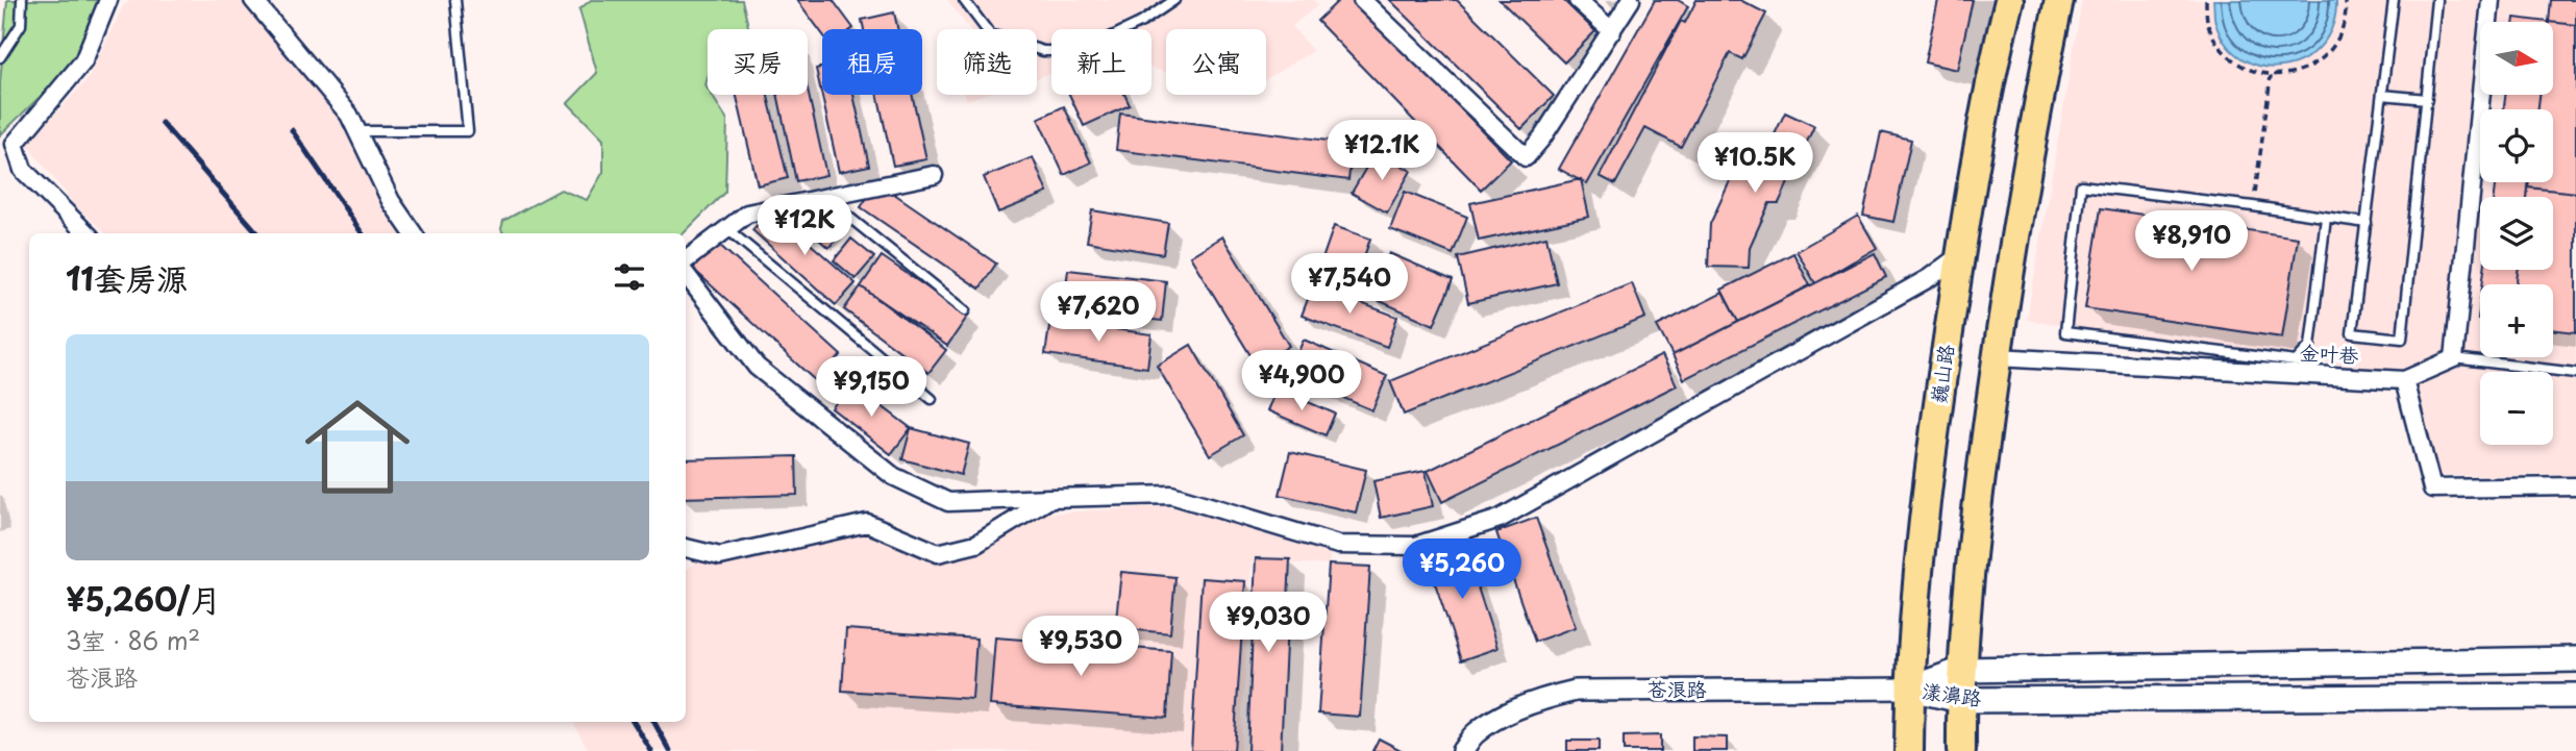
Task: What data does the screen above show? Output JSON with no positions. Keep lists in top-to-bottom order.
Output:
{
  "streets": {
    "highway": ["巍山路"],
    "main road": ["漾濞路"],
    "street": ["金叶巷", "苍浪路"]
  },
  "crossings": [
    ["巍山路", "苍浪路"],
    ["巍山路", "漾濞路"],
    ["苍浪路", "漾濞路"]
  ],
  "north": "right",
  "page": {
    "map_buttons": ["+", "−"],
    "chip": [
      "买房",
      "租房",
      "筛选",
      "新上",
      "公寓"
    ],
    "price": [
      "¥12.1K",
      "¥10.5K",
      "¥12K",
      "¥8,910",
      "¥7,540",
      "¥7,620",
      "¥4,900",
      "¥9,150",
      "¥5,260",
      "¥9,030",
      "¥9,530"
    ],
    "heading": "11套房源",
    "list": [
      {
        "name": "¥5,260/月",
        "note": "3室 · 86 m² · 苍浪路"
      }
    ]
  }
}
